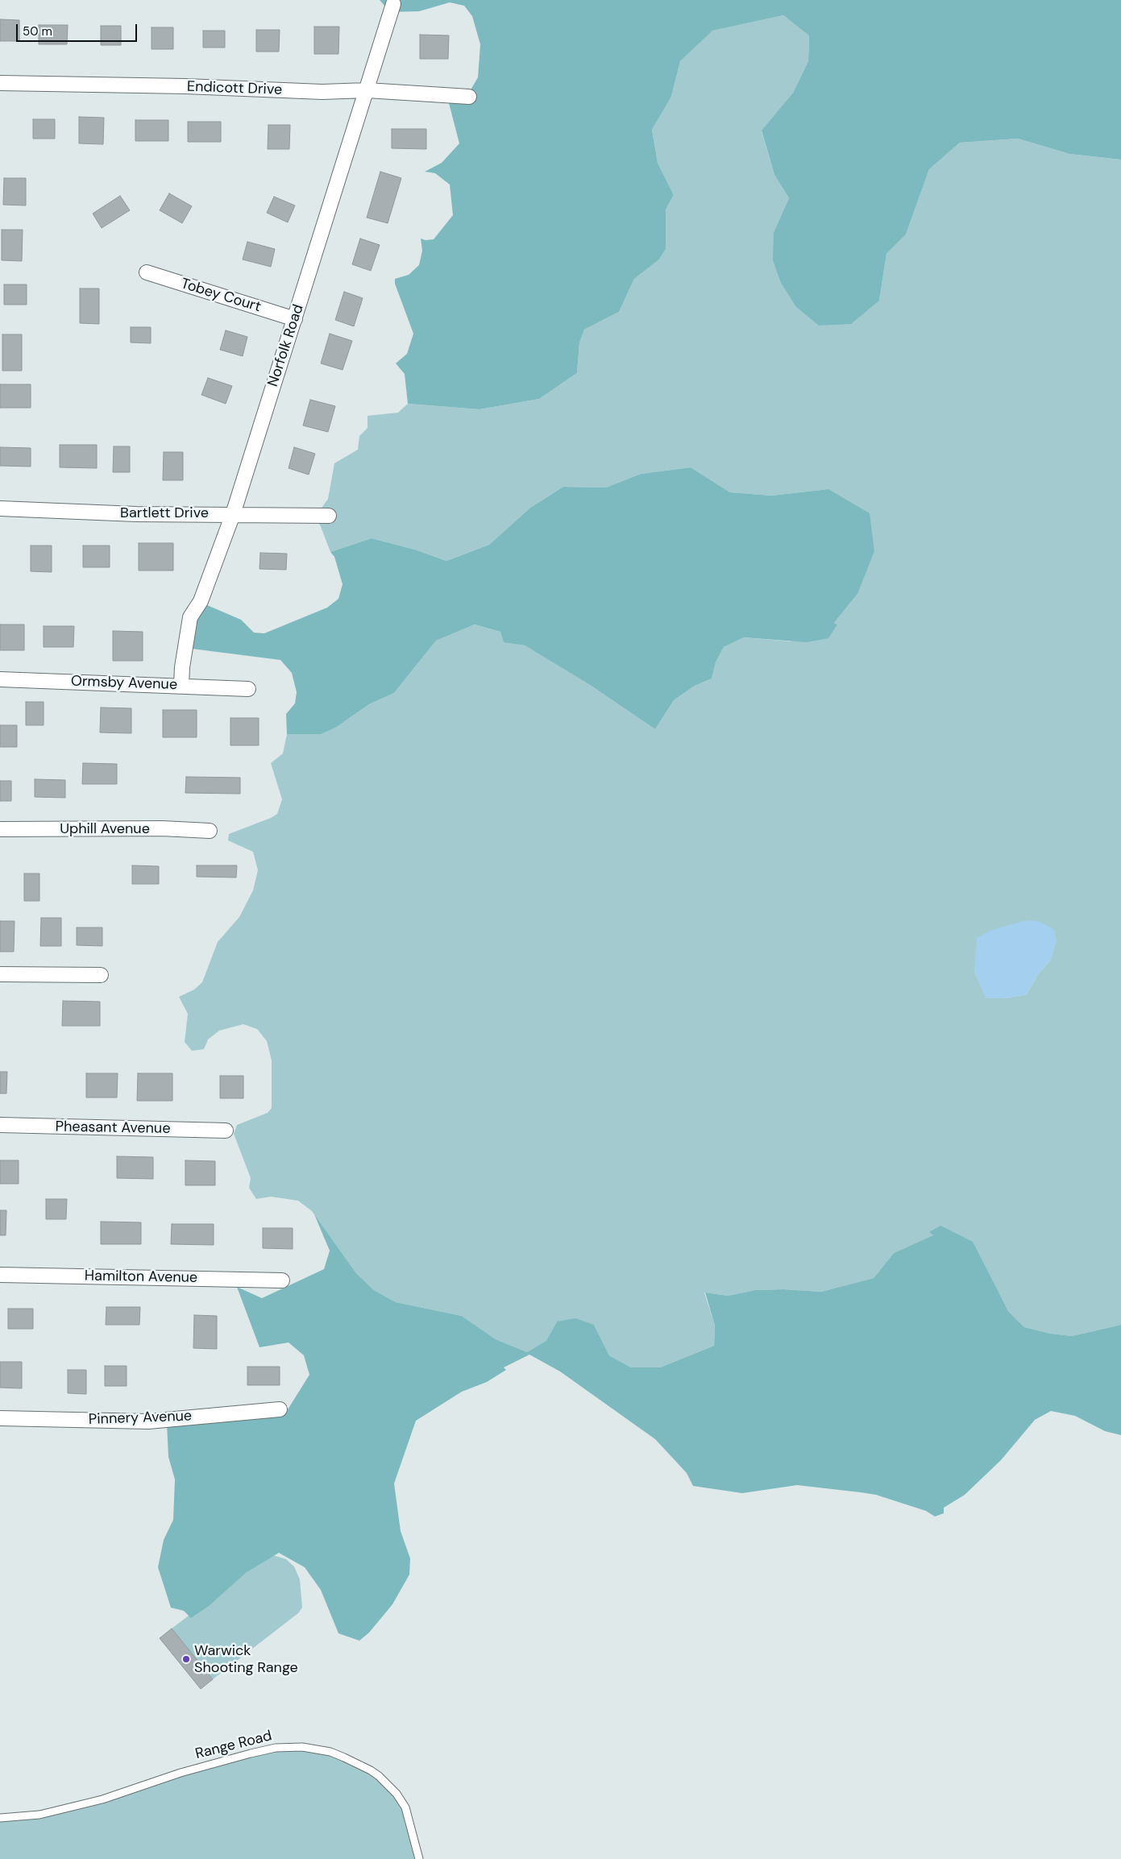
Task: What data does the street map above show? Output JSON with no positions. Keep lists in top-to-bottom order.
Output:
{
  "streets": {
    "street": [
      "Endicott Drive",
      "Tobey Court",
      "Norfolk Road",
      "Bartlett Drive",
      "Ormsby Avenue",
      "Uphill Avenue",
      "Pheasant Avenue",
      "Hamilton Avenue",
      "Pinnery Avenue"
    ],
    "lane": ["Range Road"]
  },
  "crossings": [
    ["Endicott Drive", "Norfolk Road"],
    ["Tobey Court", "Norfolk Road"],
    ["Norfolk Road", "Bartlett Drive"],
    ["Norfolk Road", "Ormsby Avenue"]
  ],
  "places": ["Warwick Shooting Range"],
  "scale_bar": "50 m"
}
